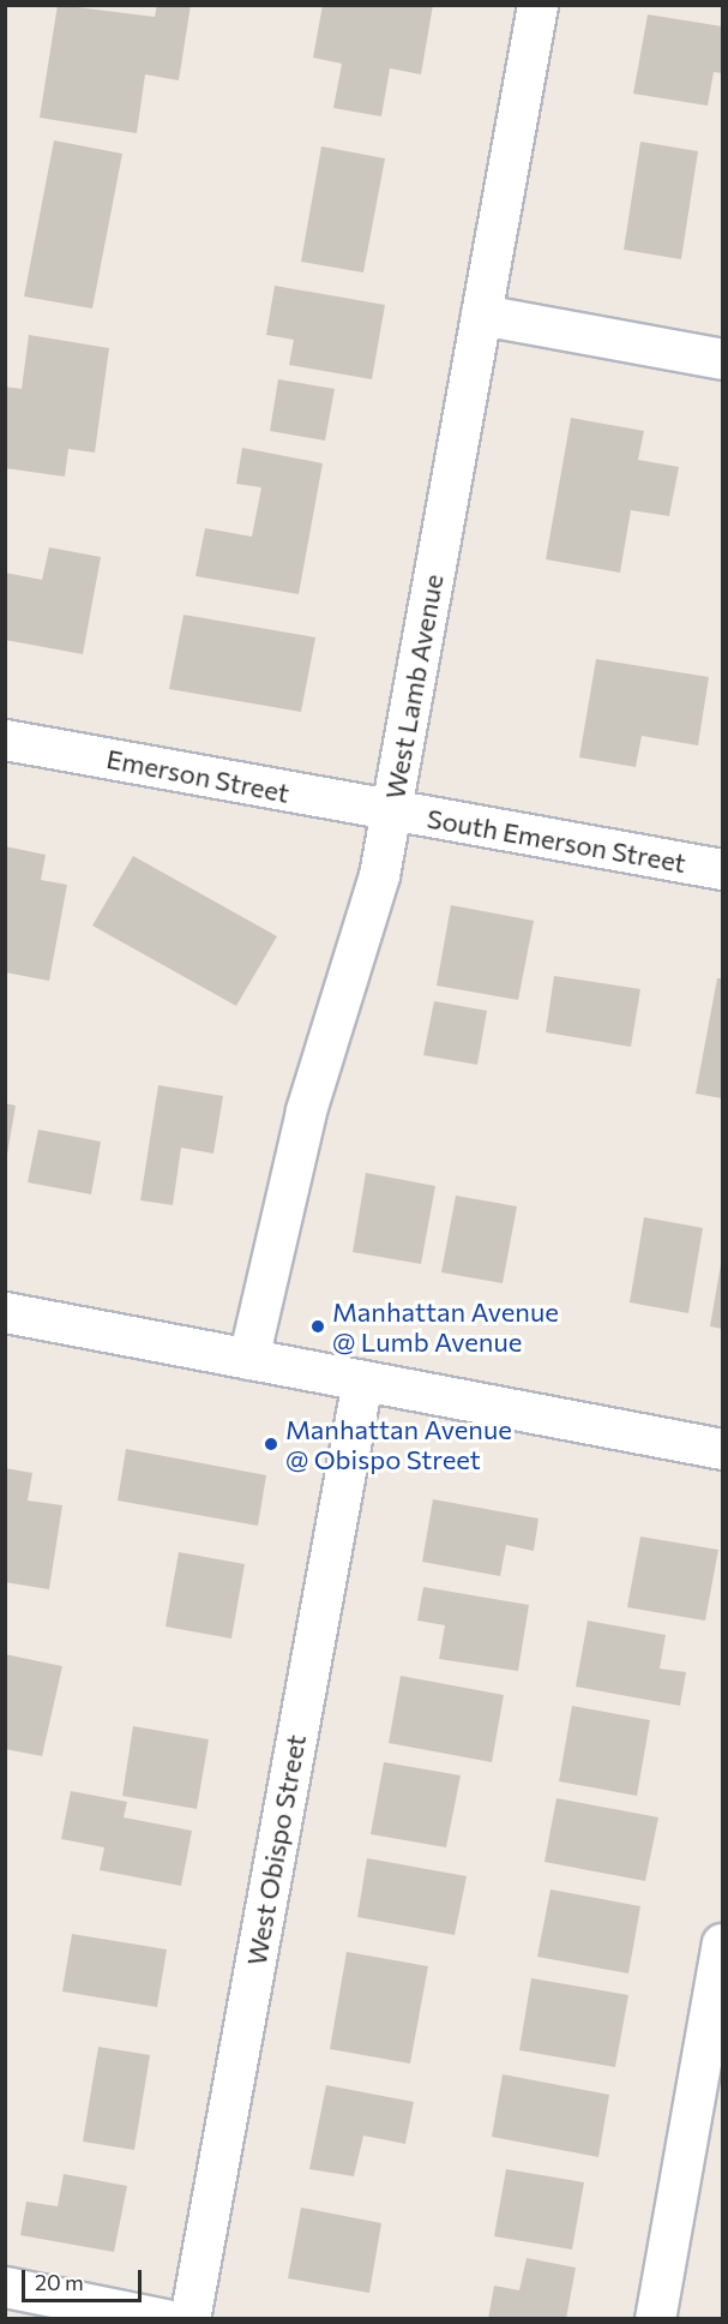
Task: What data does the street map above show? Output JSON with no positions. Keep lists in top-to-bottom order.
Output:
{
  "streets": {
    "street": [
      "West Lamb Avenue",
      "Emerson Street",
      "South Emerson Street",
      "West Obispo Street"
    ]
  },
  "crossings": [
    ["West Lamb Avenue", "Emerson Street"],
    ["West Lamb Avenue", "South Emerson Street"],
    ["Emerson Street", "South Emerson Street"]
  ],
  "places": ["Manhattan Avenue @ Lumb Avenue", "Manhattan Avenue @ Obispo Street"],
  "scale_bar": "20 m"
}
